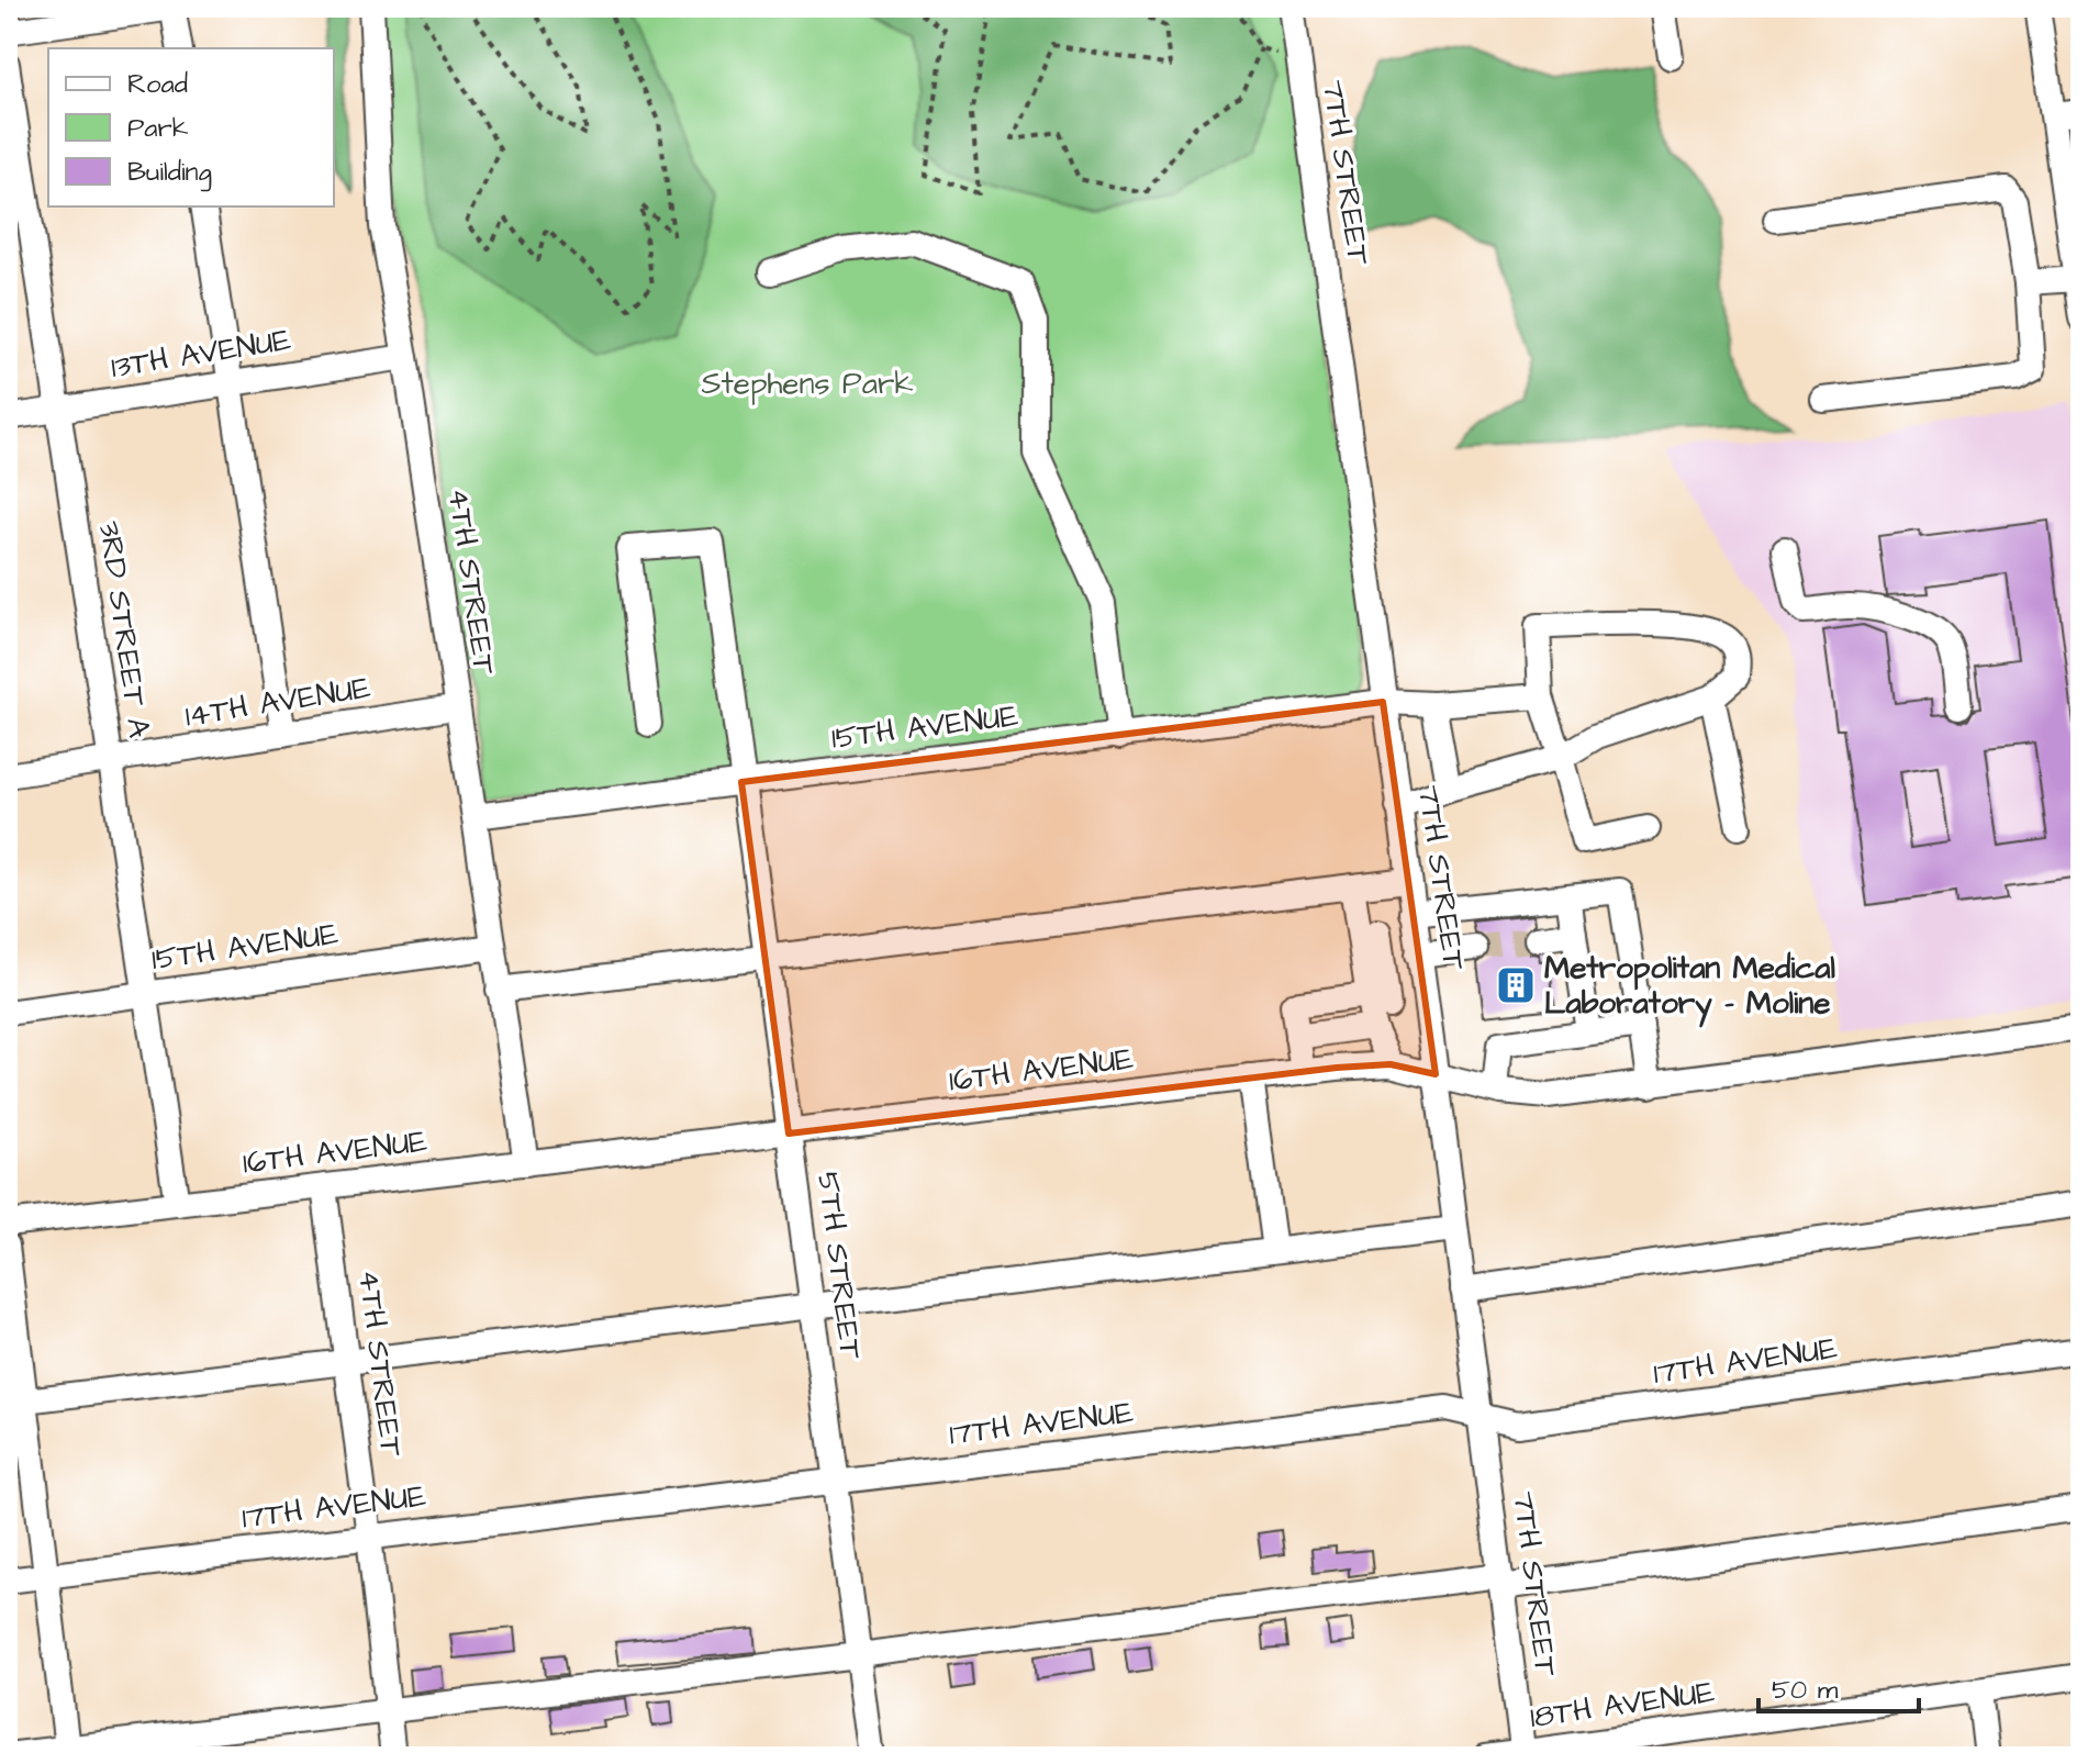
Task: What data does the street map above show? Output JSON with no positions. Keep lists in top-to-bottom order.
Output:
{
  "streets": {
    "street": [
      "7TH STREET",
      "13TH AVENUE",
      "4TH STREET",
      "3RD STREET A",
      "14TH AVENUE",
      "15TH AVENUE",
      "16TH AVENUE",
      "5TH STREET",
      "17TH AVENUE",
      "18TH AVENUE"
    ]
  },
  "crossings": [
    ["7TH STREET", "15TH AVENUE"],
    ["7TH STREET", "16TH AVENUE"],
    ["7TH STREET", "17TH AVENUE"],
    ["7TH STREET", "18TH AVENUE"],
    ["13TH AVENUE", "4TH STREET"],
    ["13TH AVENUE", "3RD STREET A"],
    ["4TH STREET", "14TH AVENUE"],
    ["4TH STREET", "15TH AVENUE"],
    ["4TH STREET", "16TH AVENUE"],
    ["4TH STREET", "17TH AVENUE"],
    ["3RD STREET A", "14TH AVENUE"],
    ["3RD STREET A", "15TH AVENUE"],
    ["3RD STREET A", "16TH AVENUE"],
    ["15TH AVENUE", "5TH STREET"],
    ["16TH AVENUE", "5TH STREET"],
    ["5TH STREET", "17TH AVENUE"]
  ],
  "parks": ["Stephens Park"],
  "places": {
    "building": ["Metropolitan Medical Laboratory - Moline"]
  },
  "legend": ["Road", "Park", "Building"],
  "scale_bar": "50 m"
}
